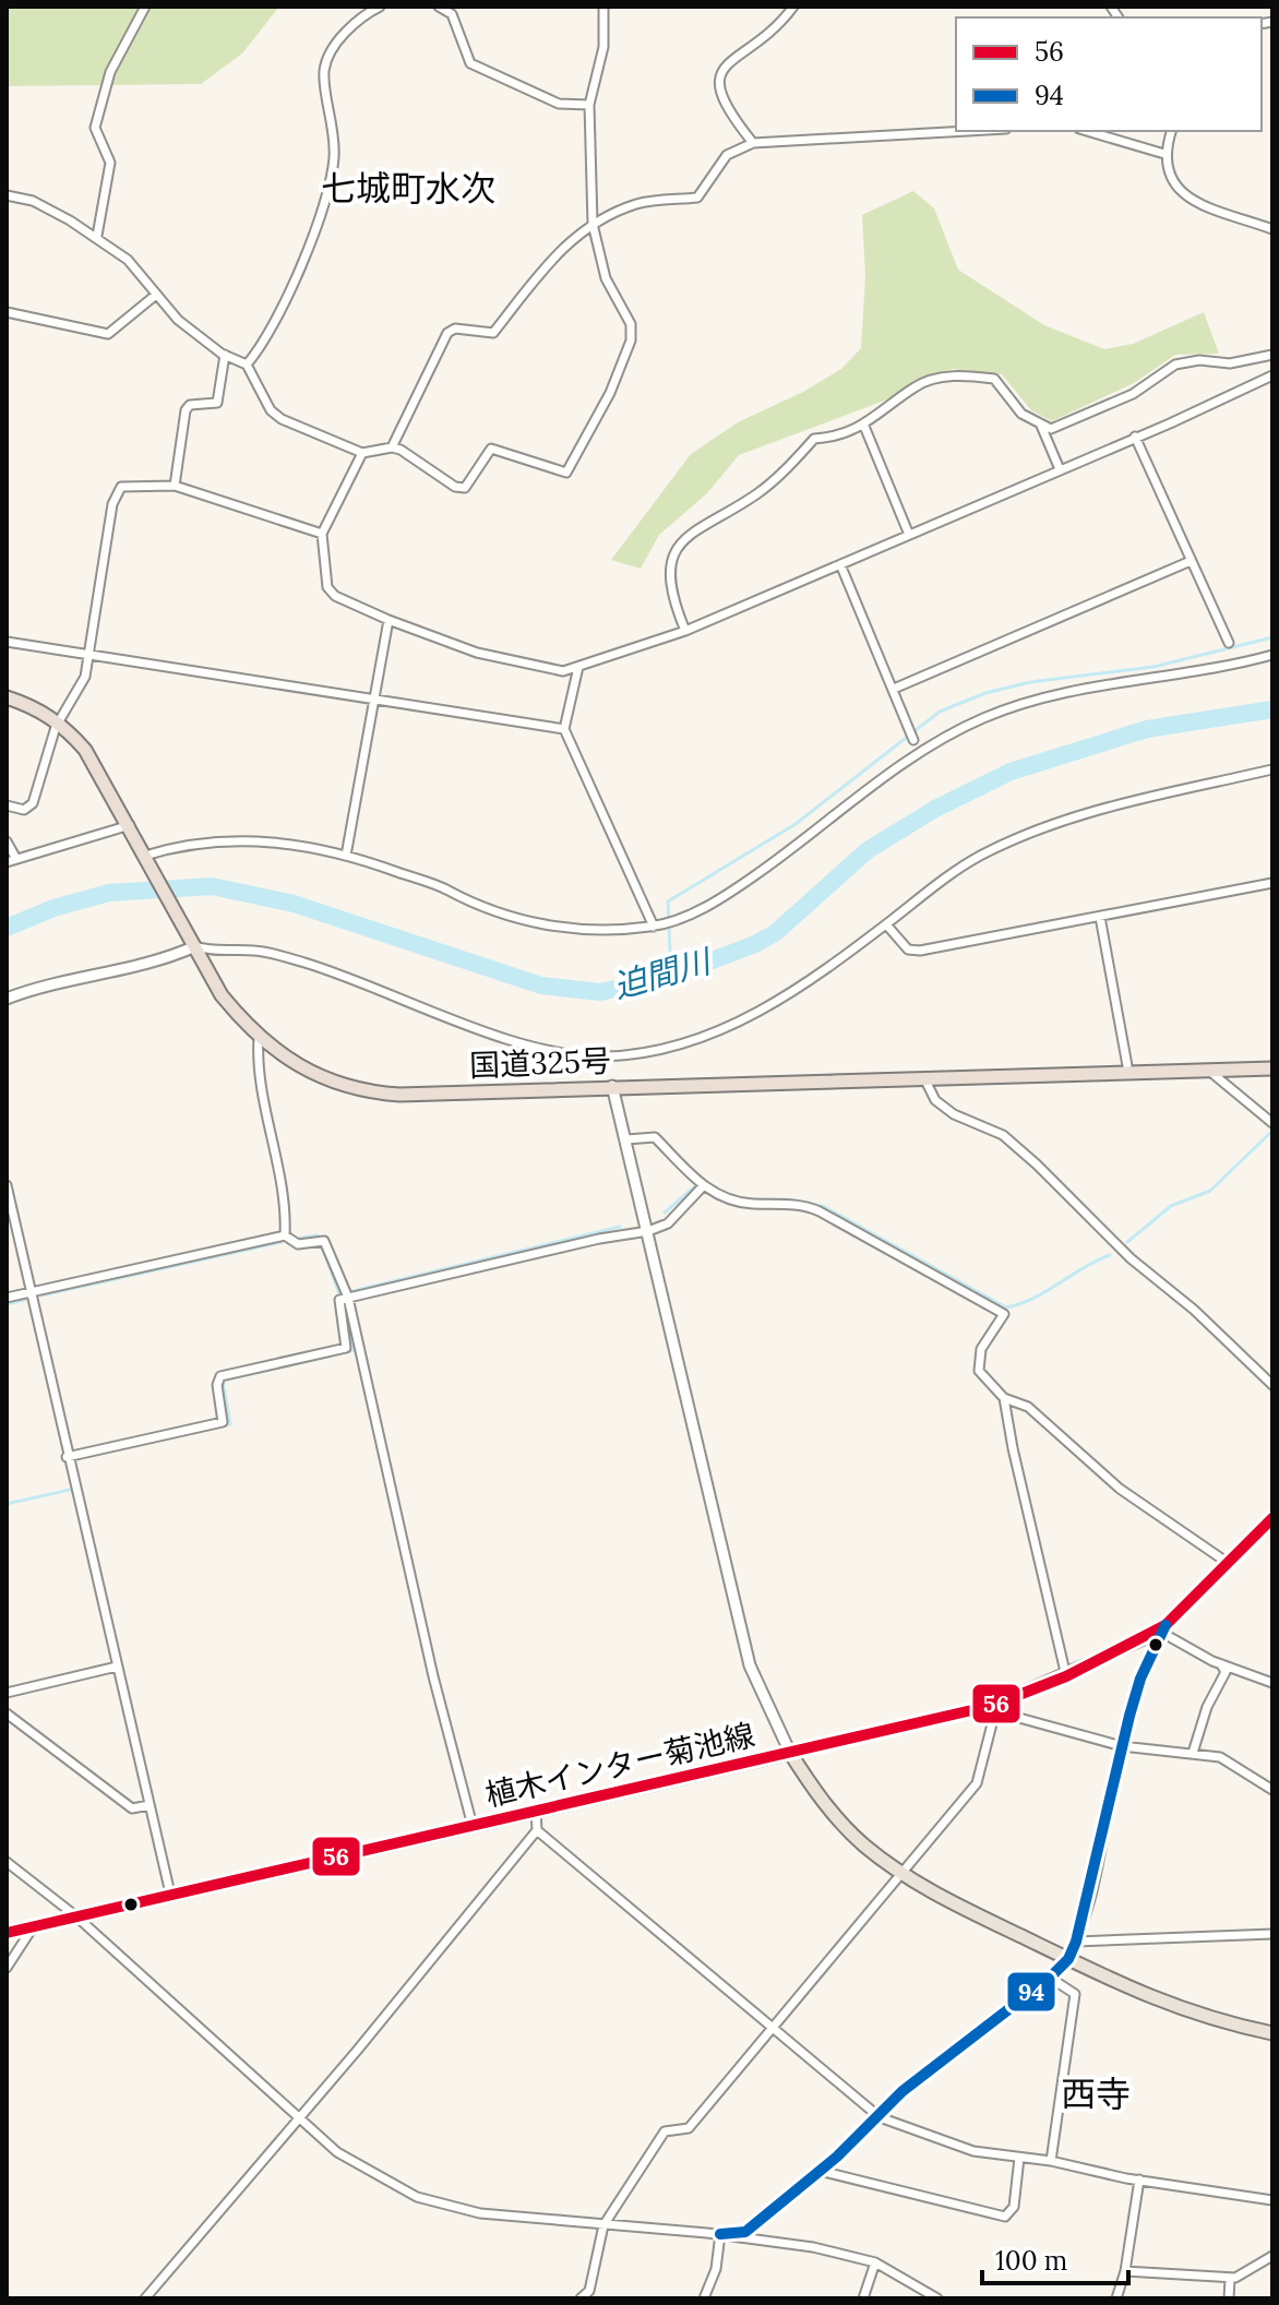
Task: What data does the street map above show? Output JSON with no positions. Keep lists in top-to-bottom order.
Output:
{
  "streets": {
    "highway": ["国道325号"],
    "main road": ["植木インター菊池線"]
  },
  "districts": ["七城町水次", "西寺"],
  "water": ["迫間川"],
  "lines": ["transit line 56", "transit line 94"],
  "legend": ["56", "94"],
  "scale_bar": "100 m"
}
